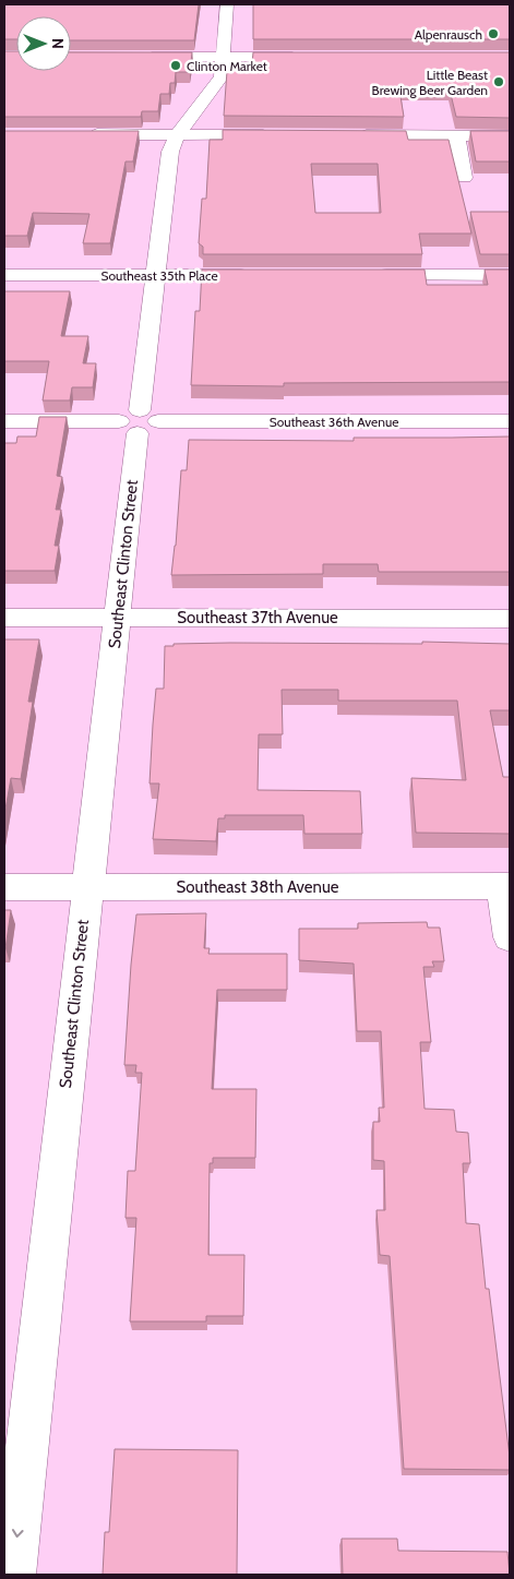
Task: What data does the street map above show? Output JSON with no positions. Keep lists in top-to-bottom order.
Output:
{
  "streets": {
    "street": [
      "Southeast 35th Place",
      "Southeast 36th Avenue",
      "Southeast Clinton Street",
      "Southeast 37th Avenue",
      "Southeast 38th Avenue"
    ]
  },
  "crossings": [
    ["Southeast 35th Place", "Southeast Clinton Street"],
    ["Southeast 36th Avenue", "Southeast Clinton Street"],
    ["Southeast Clinton Street", "Southeast 37th Avenue"],
    ["Southeast Clinton Street", "Southeast 38th Avenue"]
  ],
  "one_way": ["Southeast Clinton Street"],
  "places": ["Alpenrausch", "Clinton Market", "Little Beast Brewing Beer Garden"],
  "north": "right"
}
